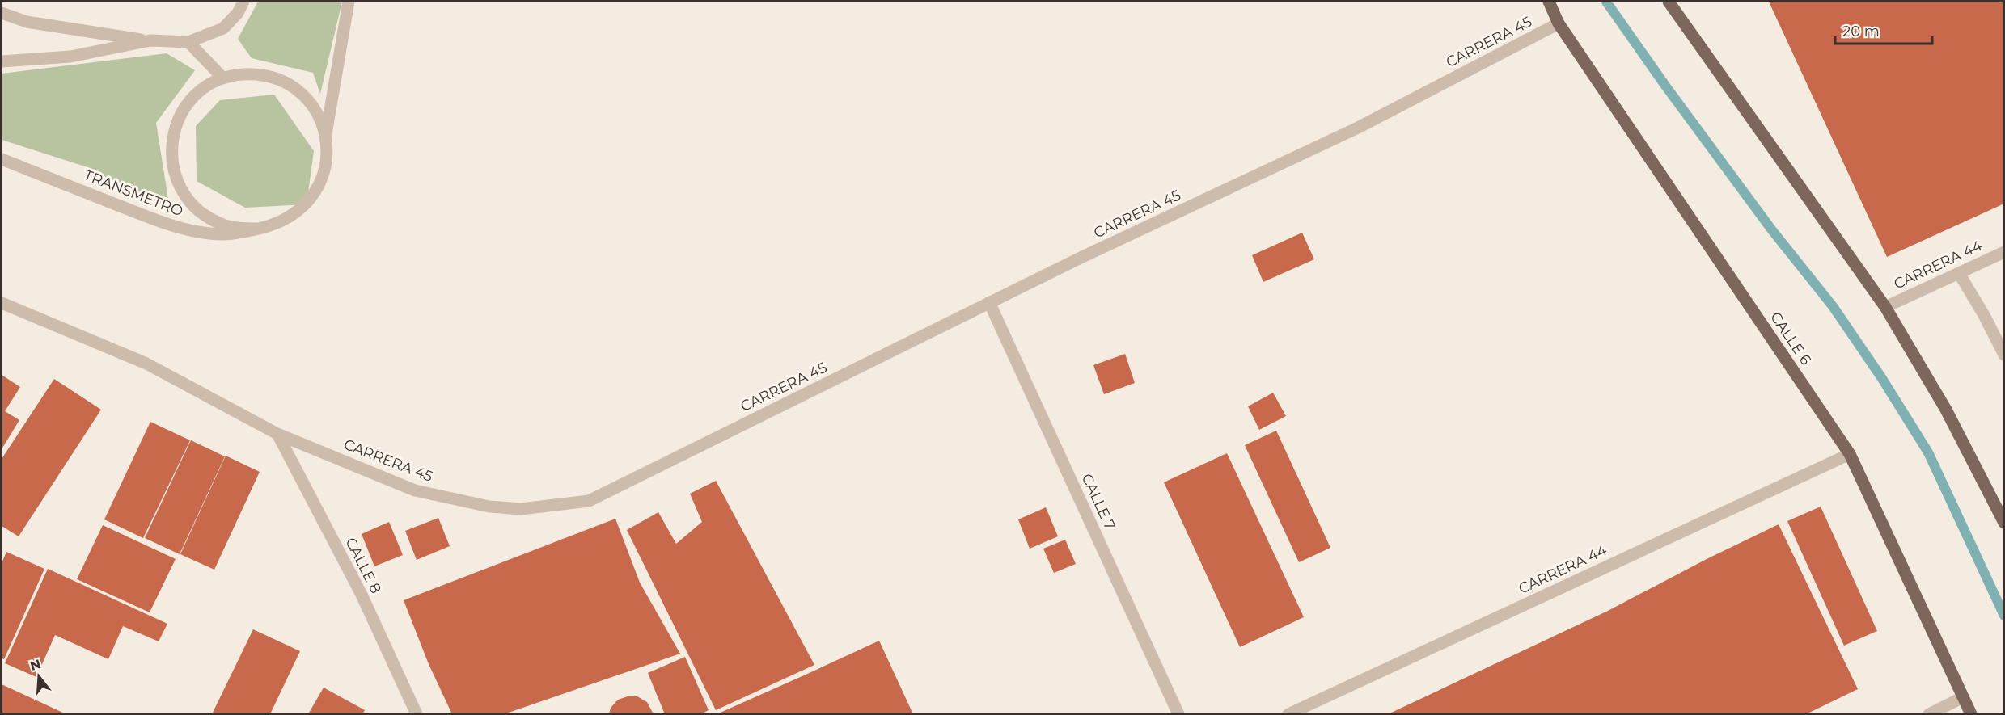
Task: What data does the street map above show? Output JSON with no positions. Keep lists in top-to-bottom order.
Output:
{
  "streets": {
    "main road": ["CALLE 6"],
    "street": [
      "CARRERA 45",
      "TRANSMETRO",
      "CARRERA 44",
      "CALLE 7",
      "CALLE 8"
    ]
  },
  "crossings": [
    ["CARRERA 45", "CALLE 6"],
    ["CARRERA 45", "CALLE 7"],
    ["CARRERA 45", "CALLE 8"],
    ["CARRERA 44", "CALLE 6"]
  ],
  "scale_bar": "20 m",
  "north": "top"
}
